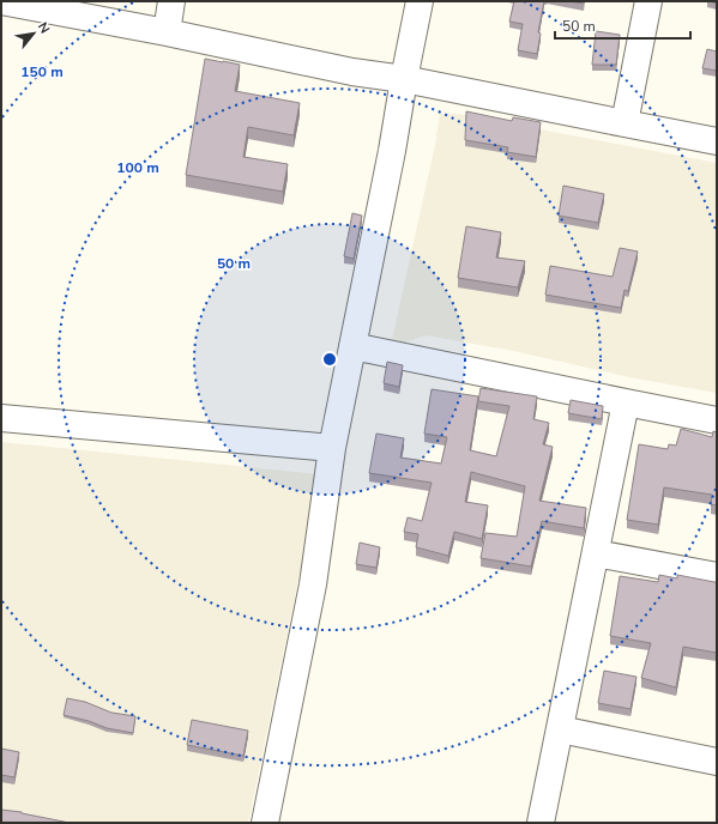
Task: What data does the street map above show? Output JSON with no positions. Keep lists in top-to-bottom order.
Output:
{
  "scale_bar": "50 m",
  "north": "top right",
  "rings": ["150 m", "100 m", "50 m"]
}
